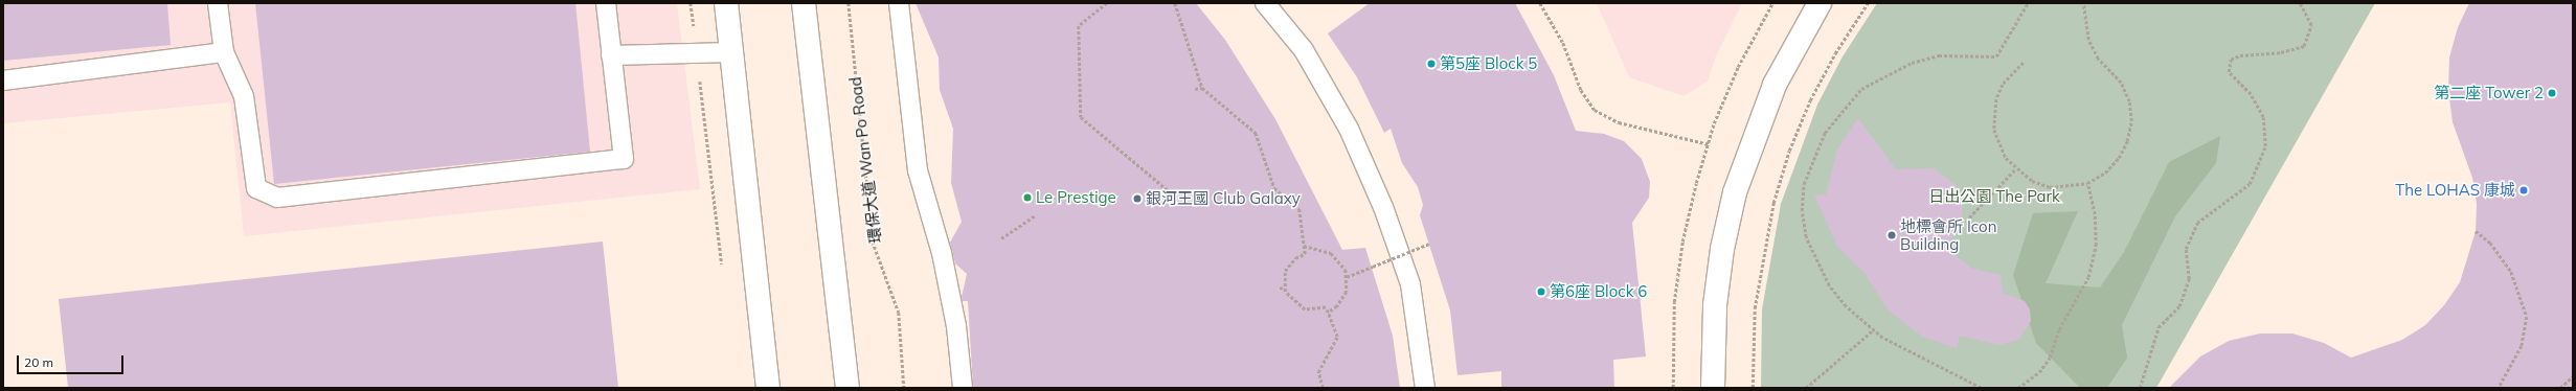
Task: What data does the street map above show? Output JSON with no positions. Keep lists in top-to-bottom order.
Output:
{
  "streets": {
    "path": ["環保大道 Wan Po Road"]
  },
  "parks": ["日出公園 The Park"],
  "places": [
    "第5座 Block 5",
    "第二座 Tower 2",
    "The LOHAS 康城",
    "Le Prestige",
    "銀河王國 Club Galaxy",
    "地標會所 Icon Building",
    "第6座 Block 6"
  ],
  "scale_bar": "20 m"
}
